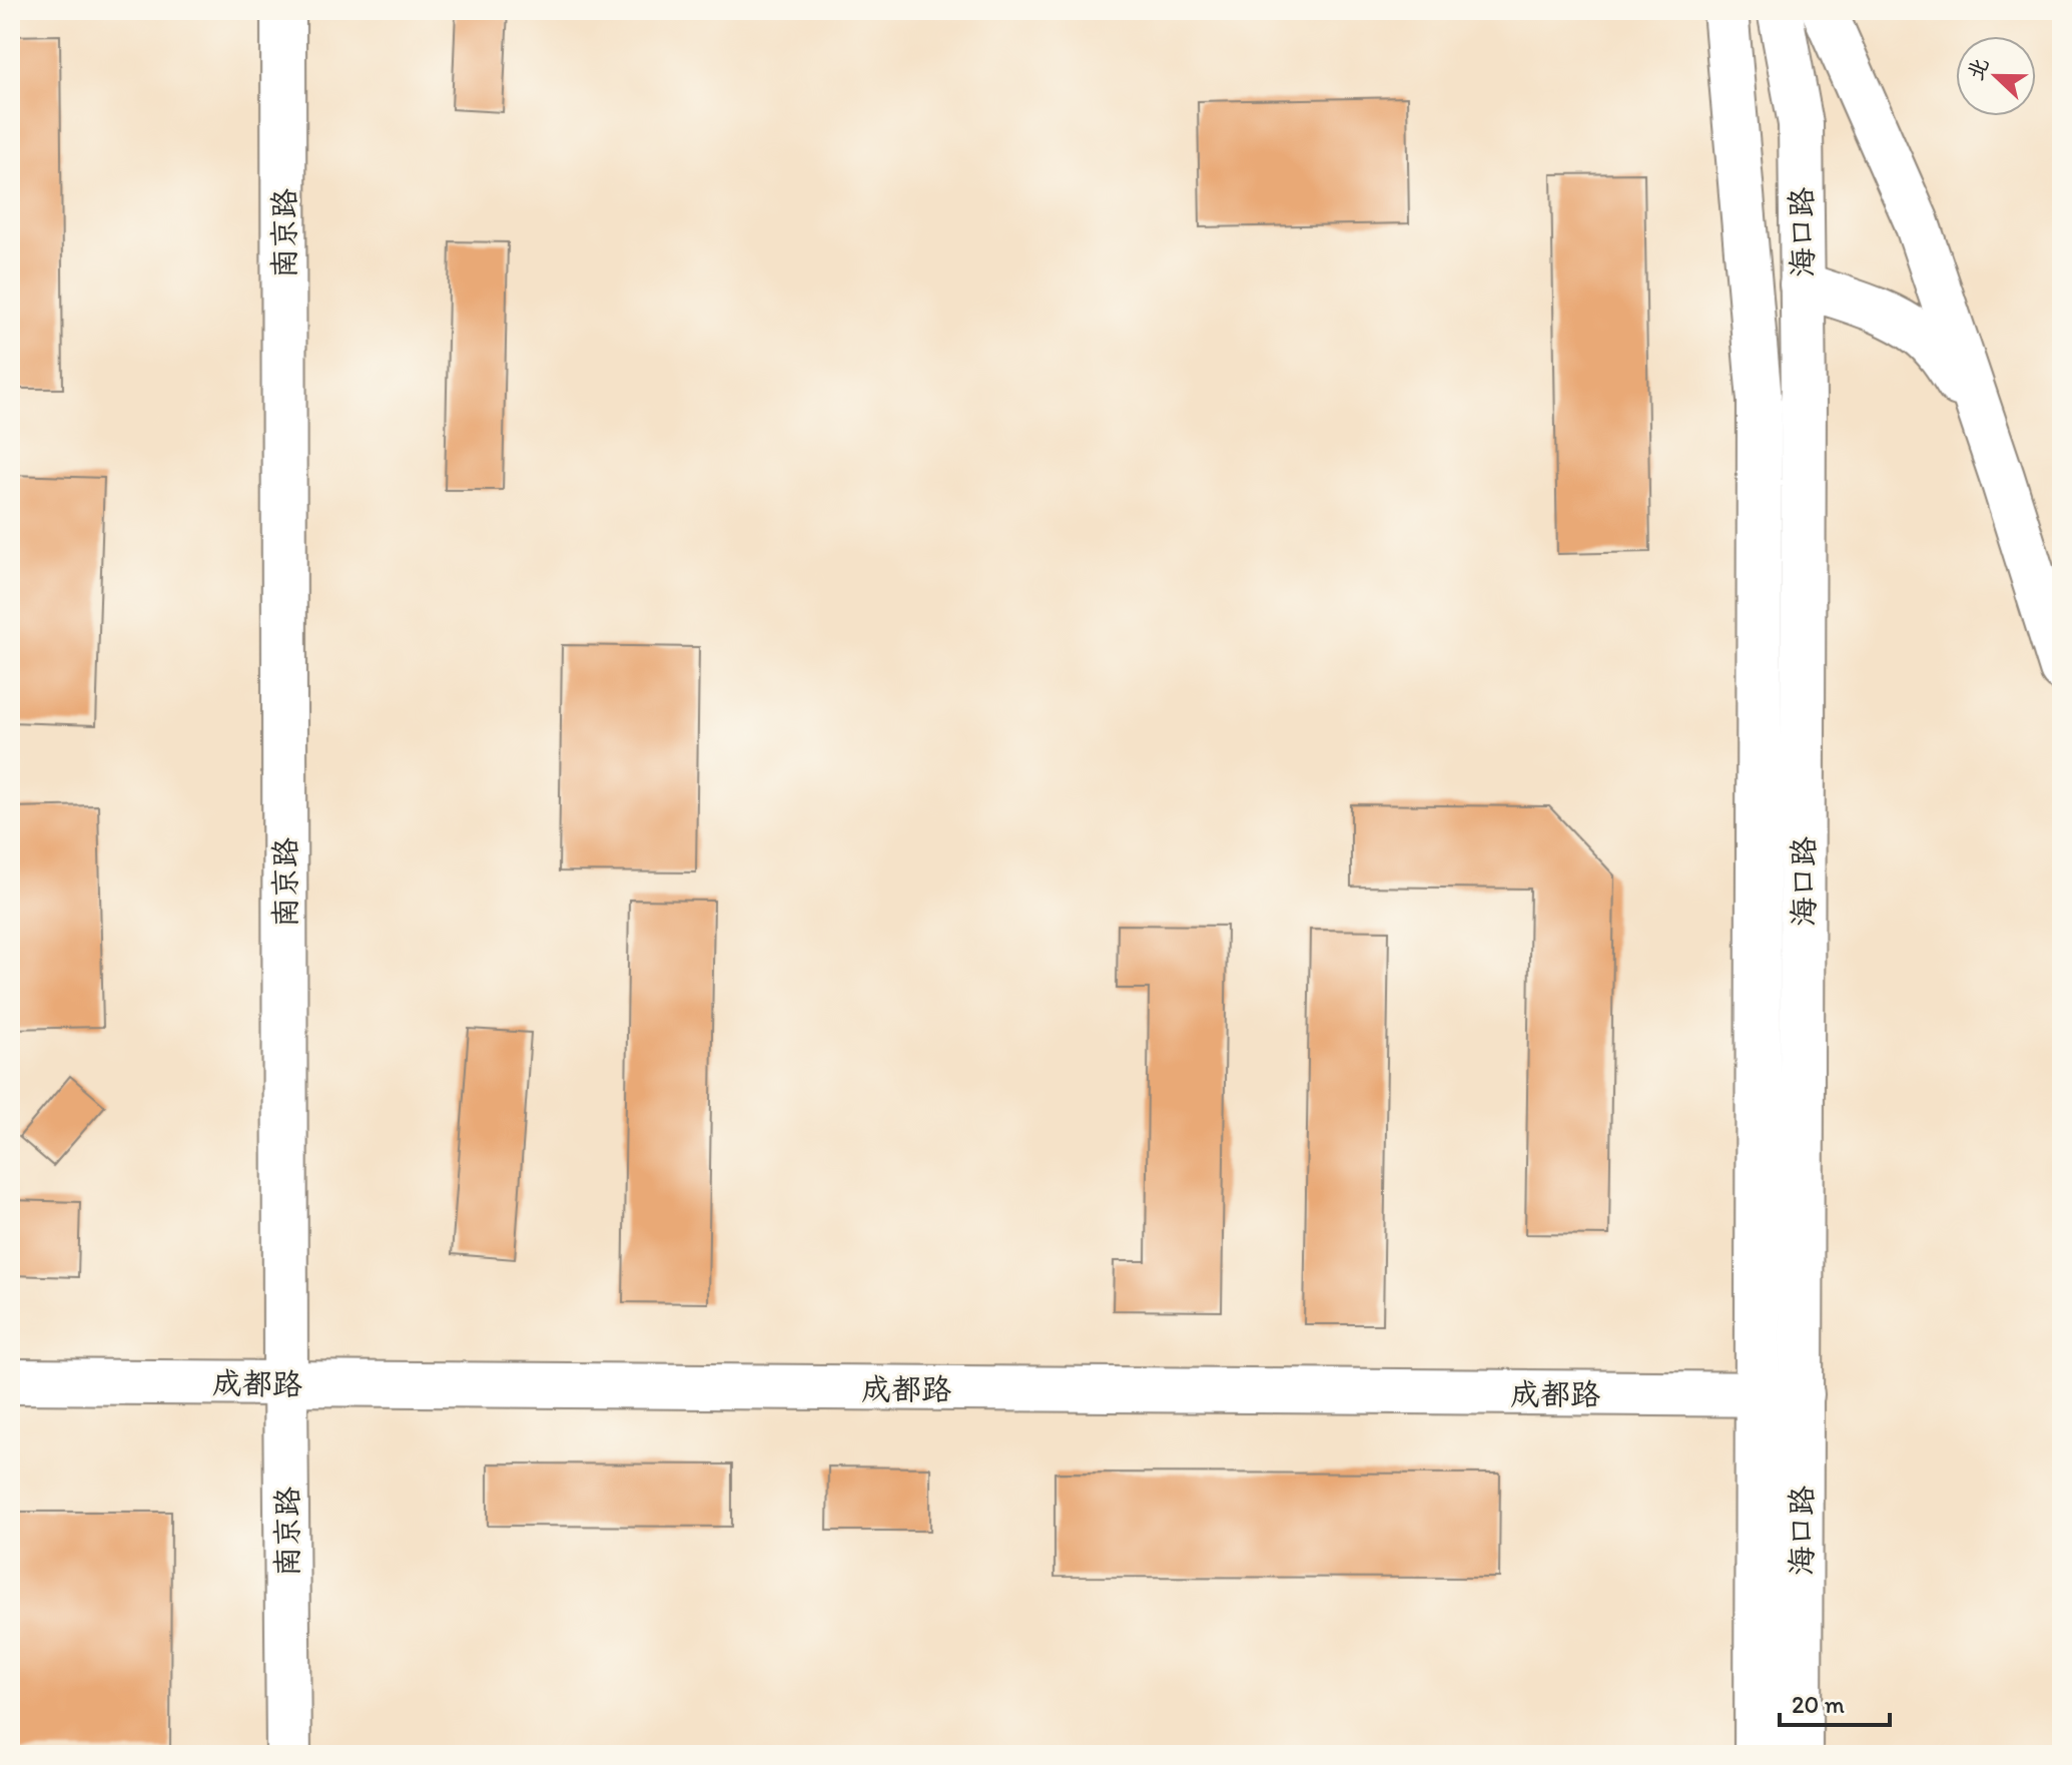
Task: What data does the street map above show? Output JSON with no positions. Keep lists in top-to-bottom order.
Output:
{
  "streets": {
    "main road": ["海口路", "南京路", "成都路"]
  },
  "crossings": [
    ["海口路", "成都路"],
    ["南京路", "成都路"]
  ],
  "scale_bar": "20 m",
  "north": "left"
}
